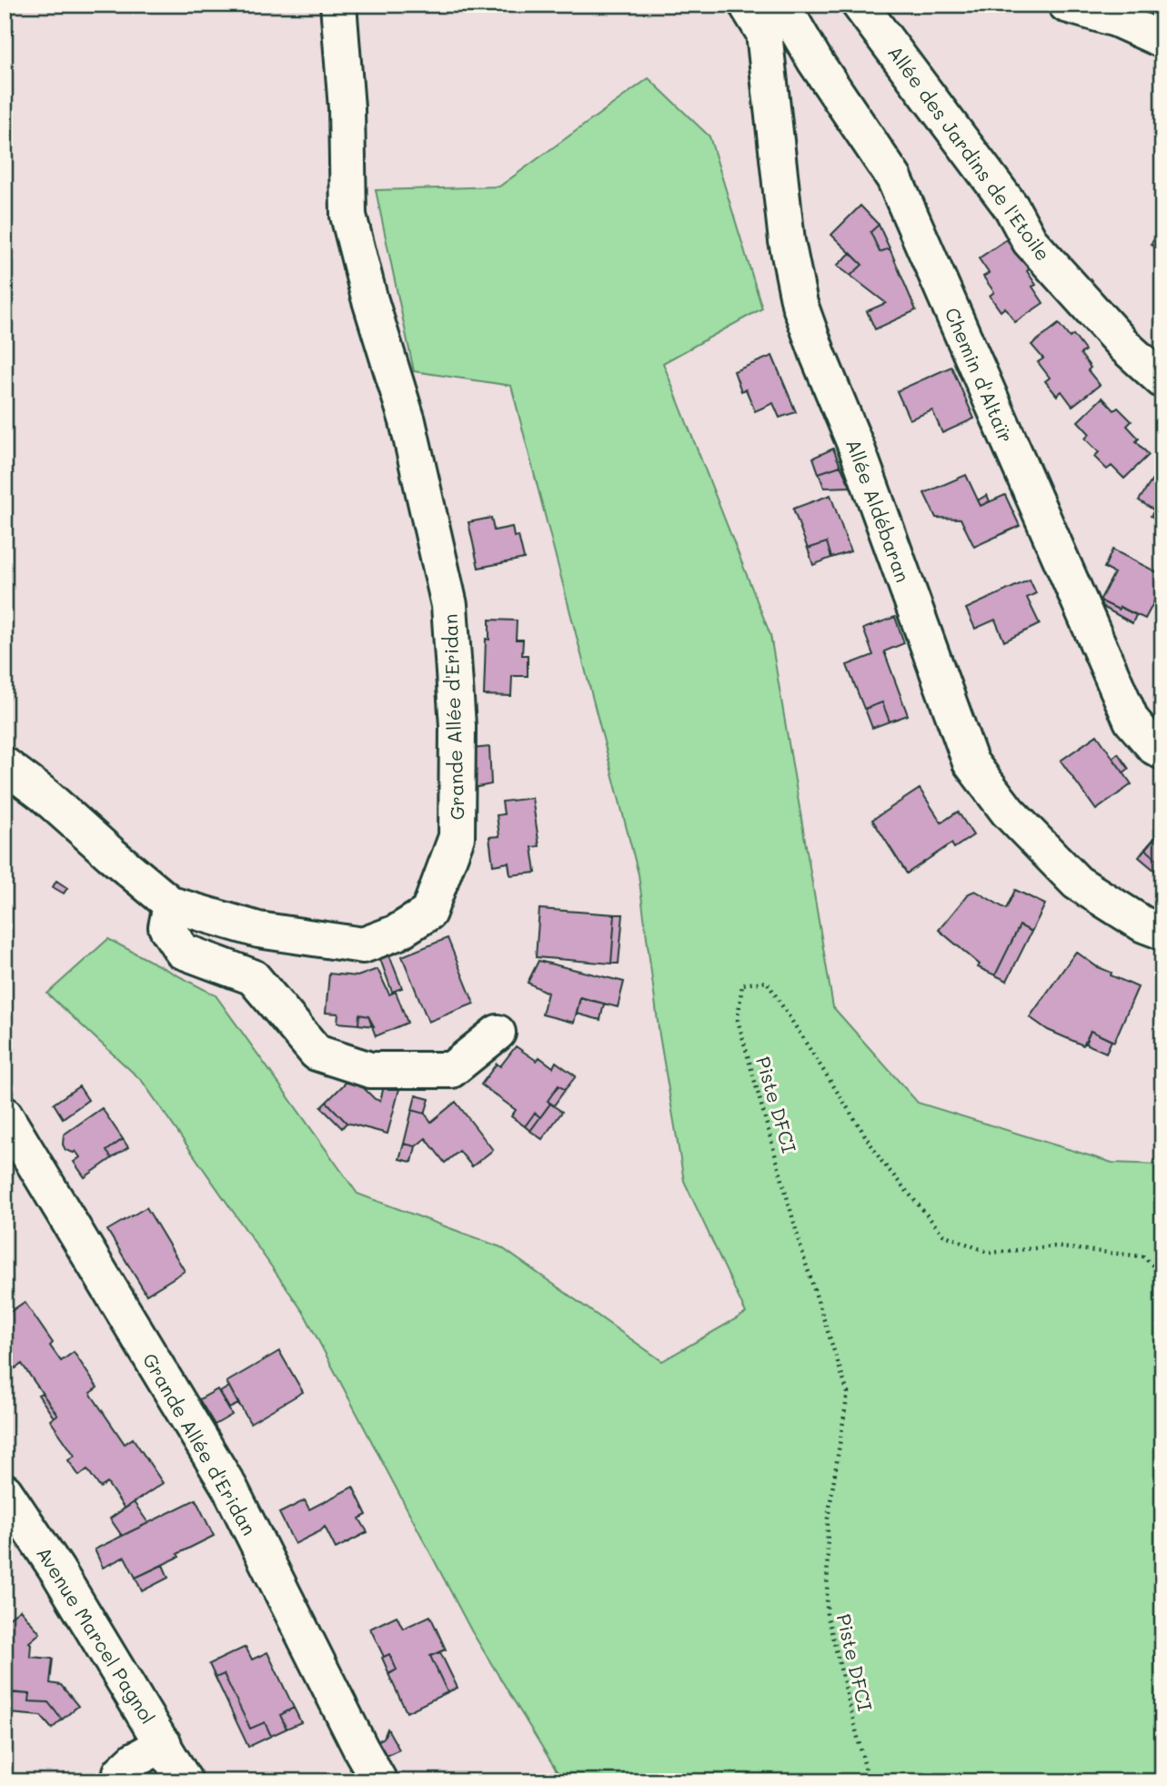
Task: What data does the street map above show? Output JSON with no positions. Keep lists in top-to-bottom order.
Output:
{
  "streets": {
    "street": [
      "Allée des Jardins de l'Etoile",
      "Chemin d'Altaïr",
      "Allée Aldébaran",
      "Grande Allée d'Eridan",
      "Avenue Marcel Pagnol"
    ],
    "path": ["Piste DFCI"]
  }
}
